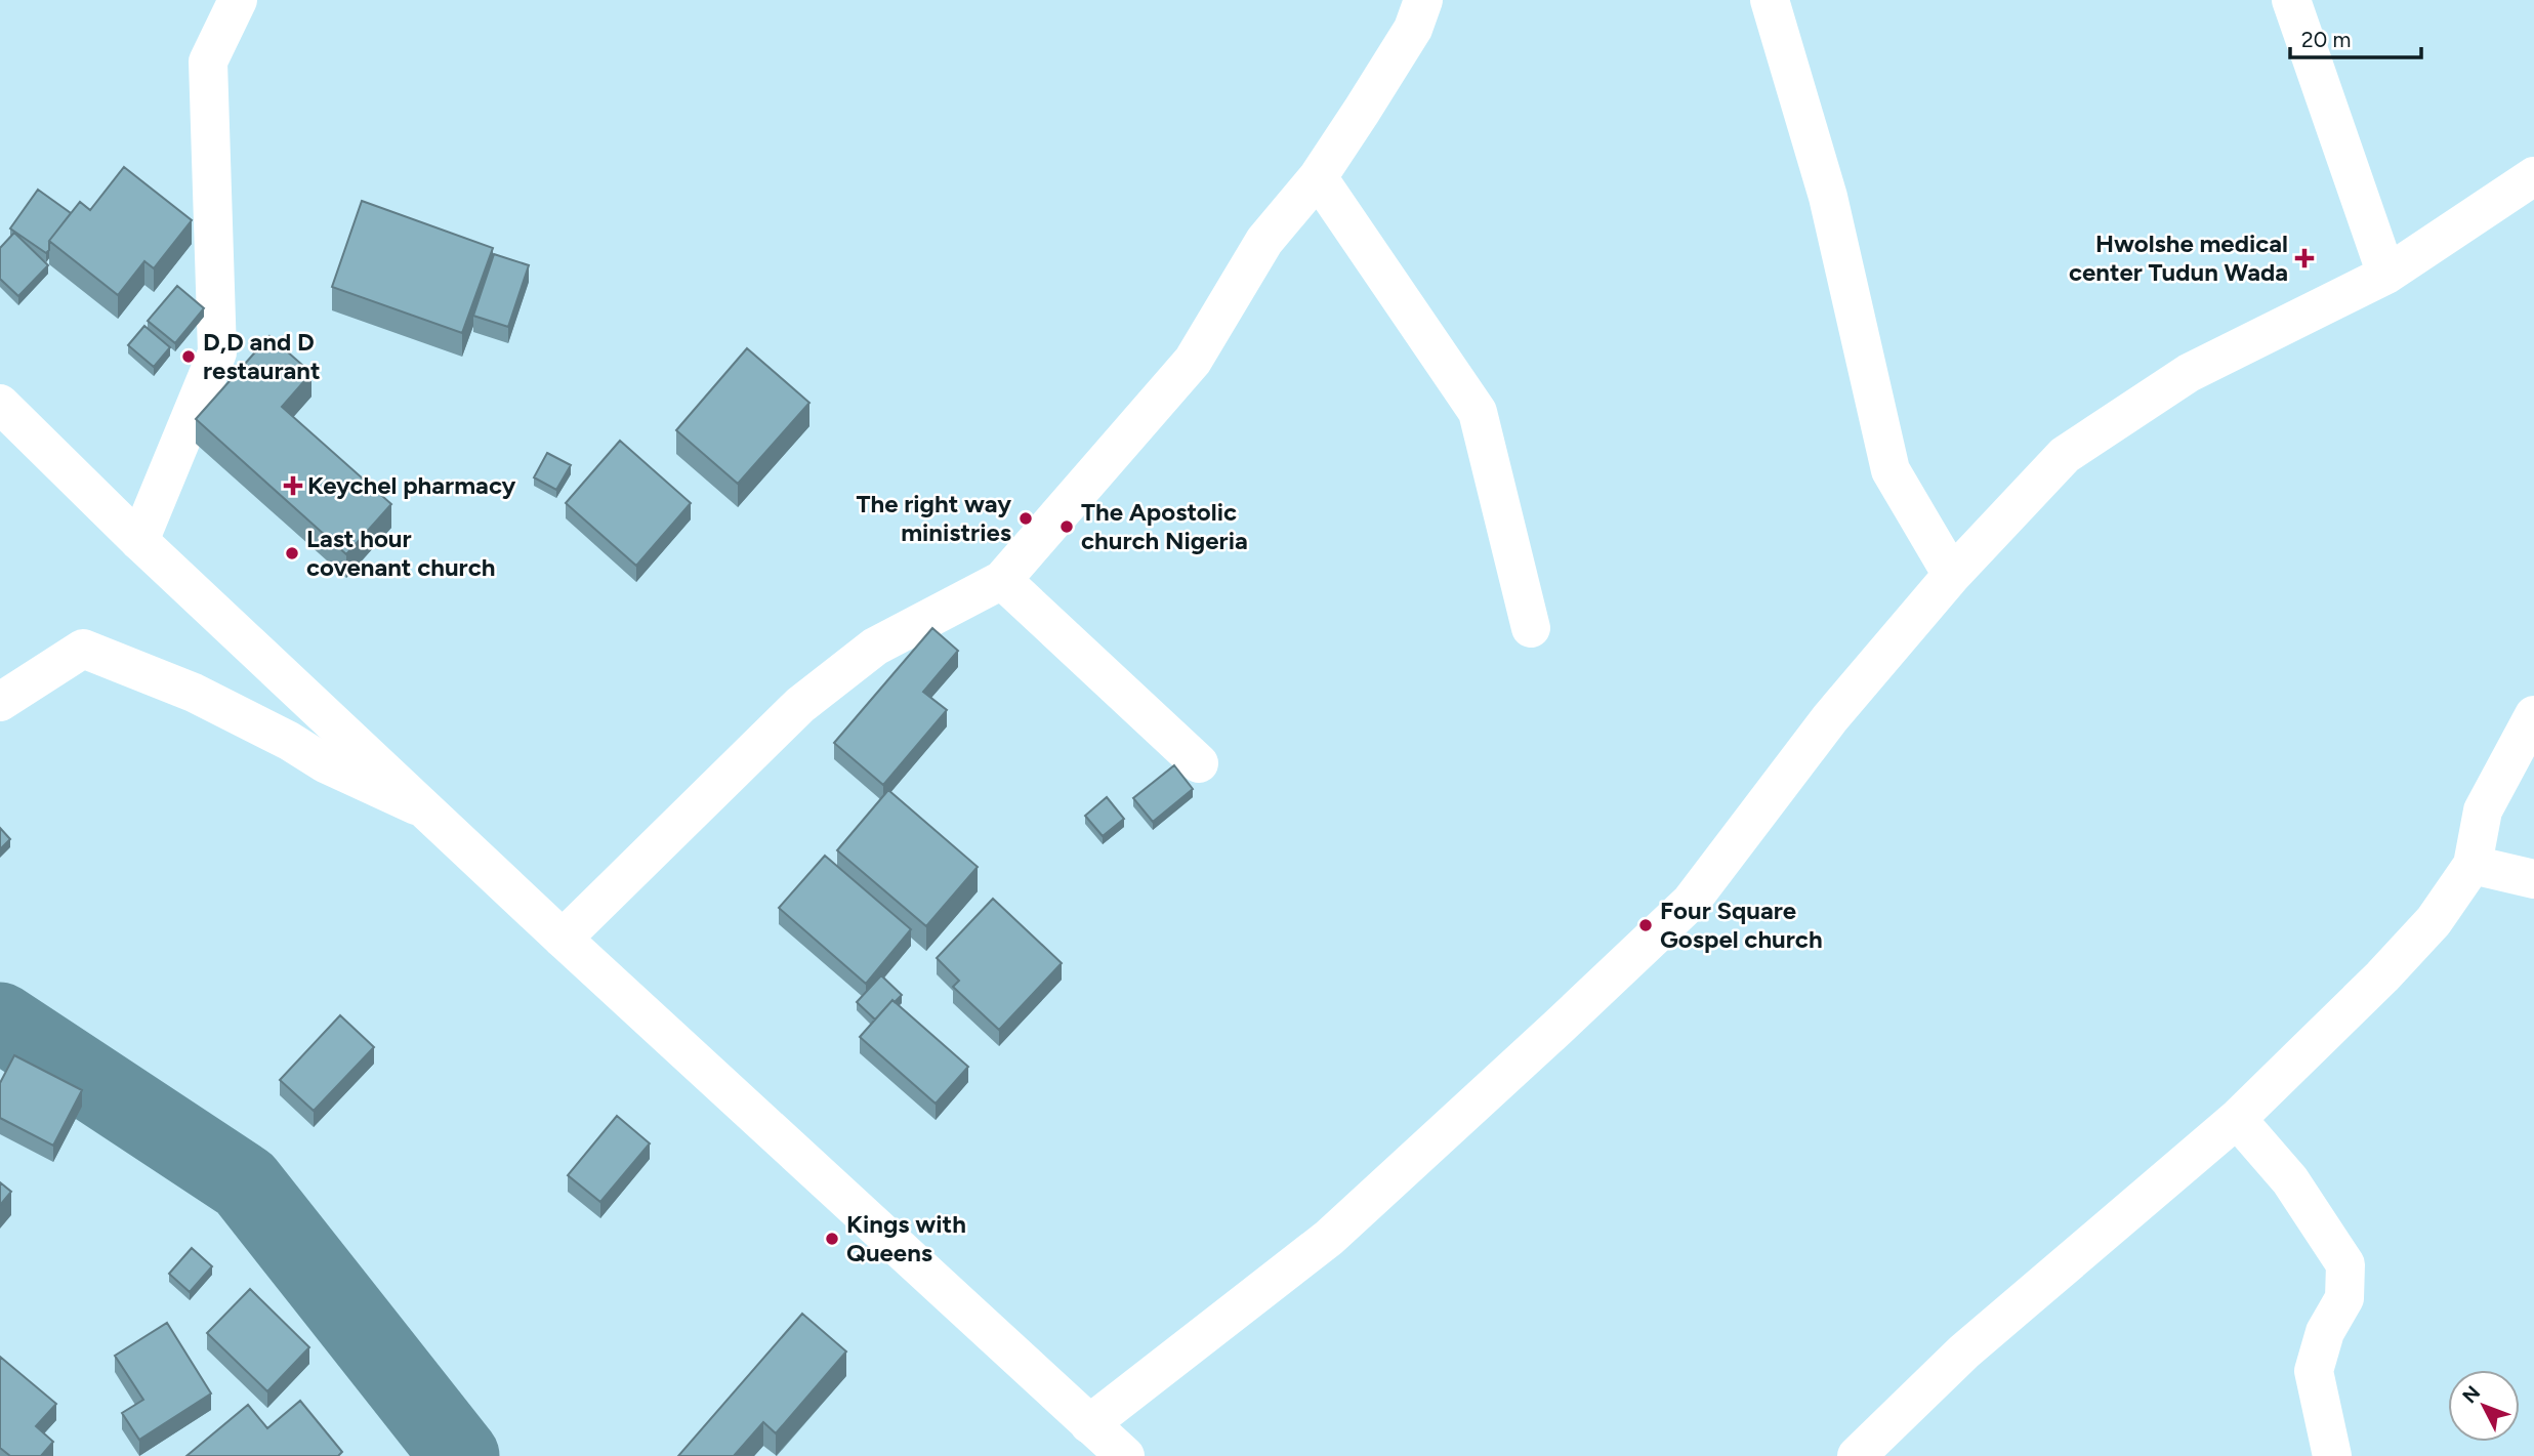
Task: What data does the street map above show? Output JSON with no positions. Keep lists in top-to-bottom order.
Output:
{
  "places": {
    "health": ["Hwolshe medical center Tudun Wada", "Keychel pharmacy"],
    "other": [
      "D,D and D restaurant",
      "The right way ministries",
      "The Apostolic church Nigeria",
      "Last hour covenant church",
      "Four Square Gospel church",
      "Kings with Queens"
    ]
  },
  "scale_bar": "20 m",
  "north": "top left"
}
